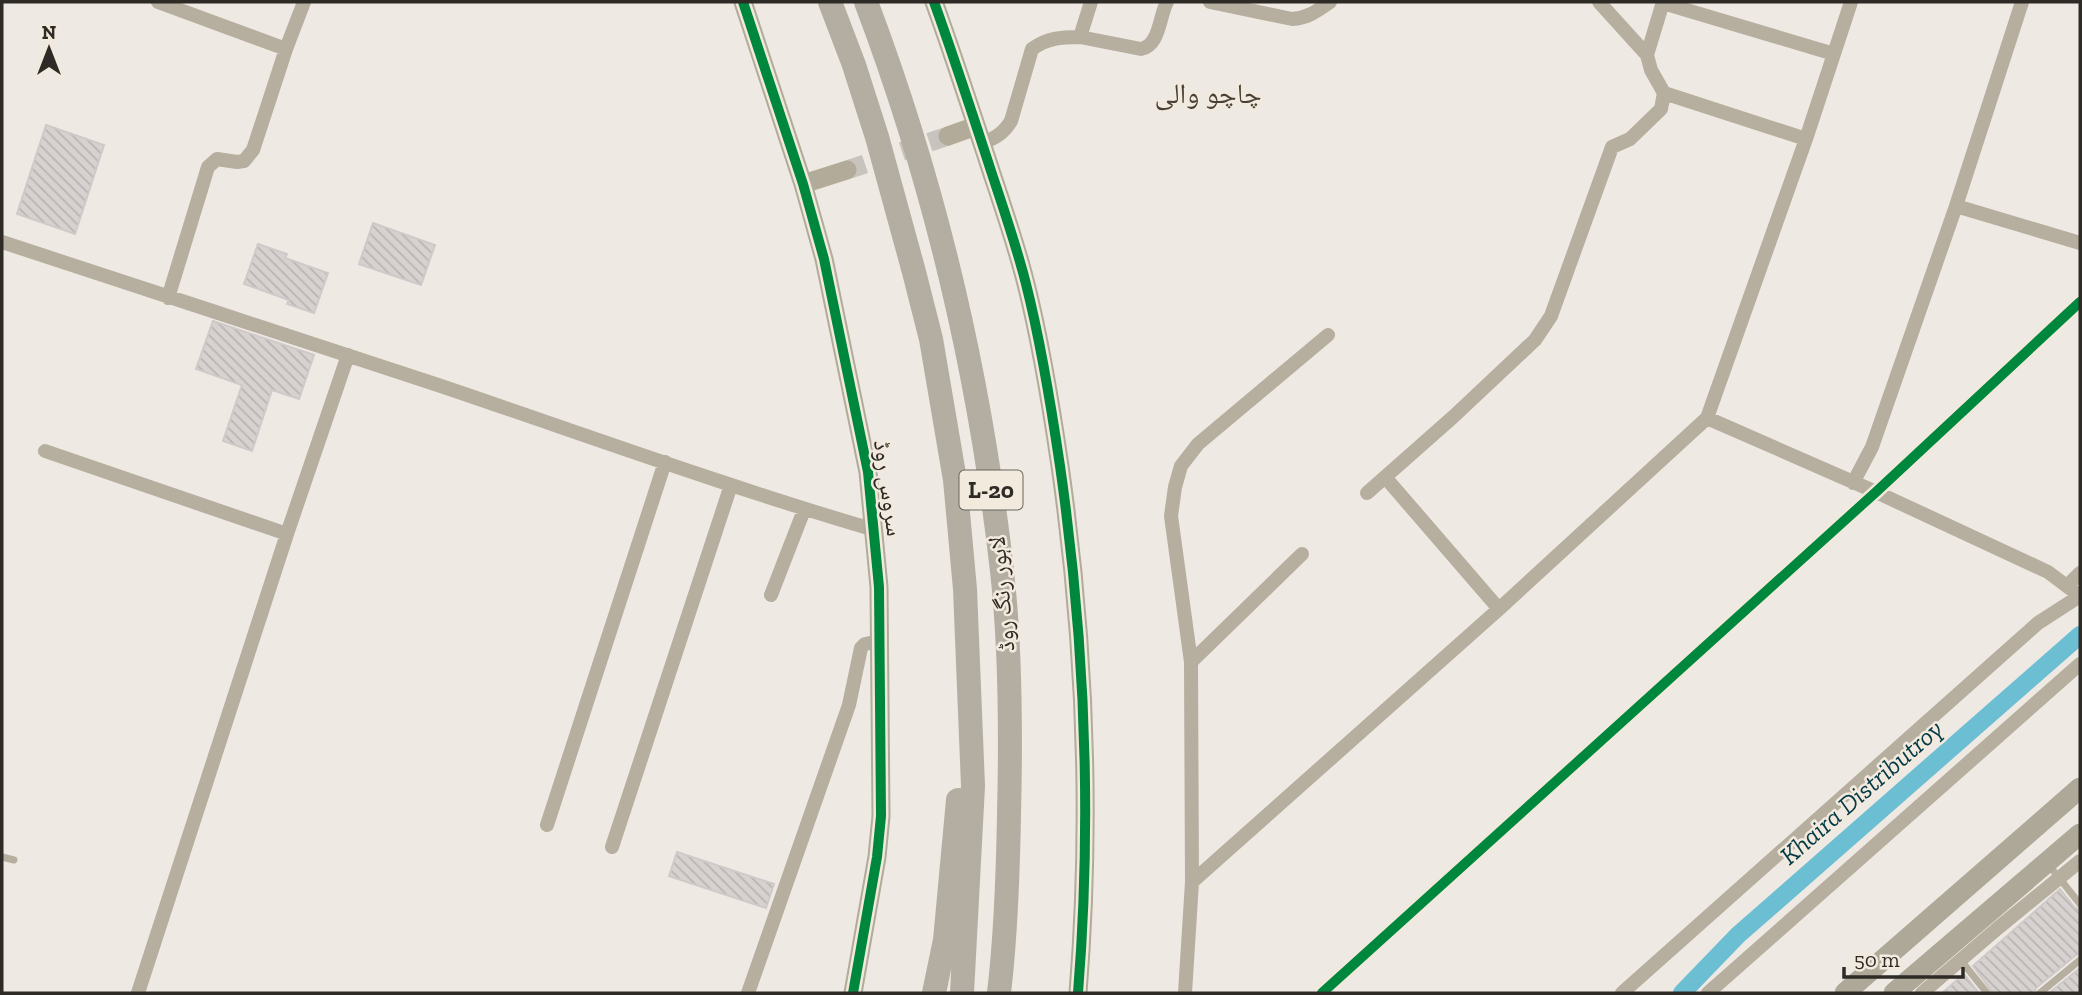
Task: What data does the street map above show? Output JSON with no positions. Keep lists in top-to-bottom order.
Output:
{
  "streets": {
    "highway": ["L-20", "لاہور رنگ روڈ"],
    "street": ["سروس روڈ"]
  },
  "districts": ["چاچو والی"],
  "water": ["Khaira Distributroy"],
  "scale_bar": "50 m",
  "north": "top"
}
